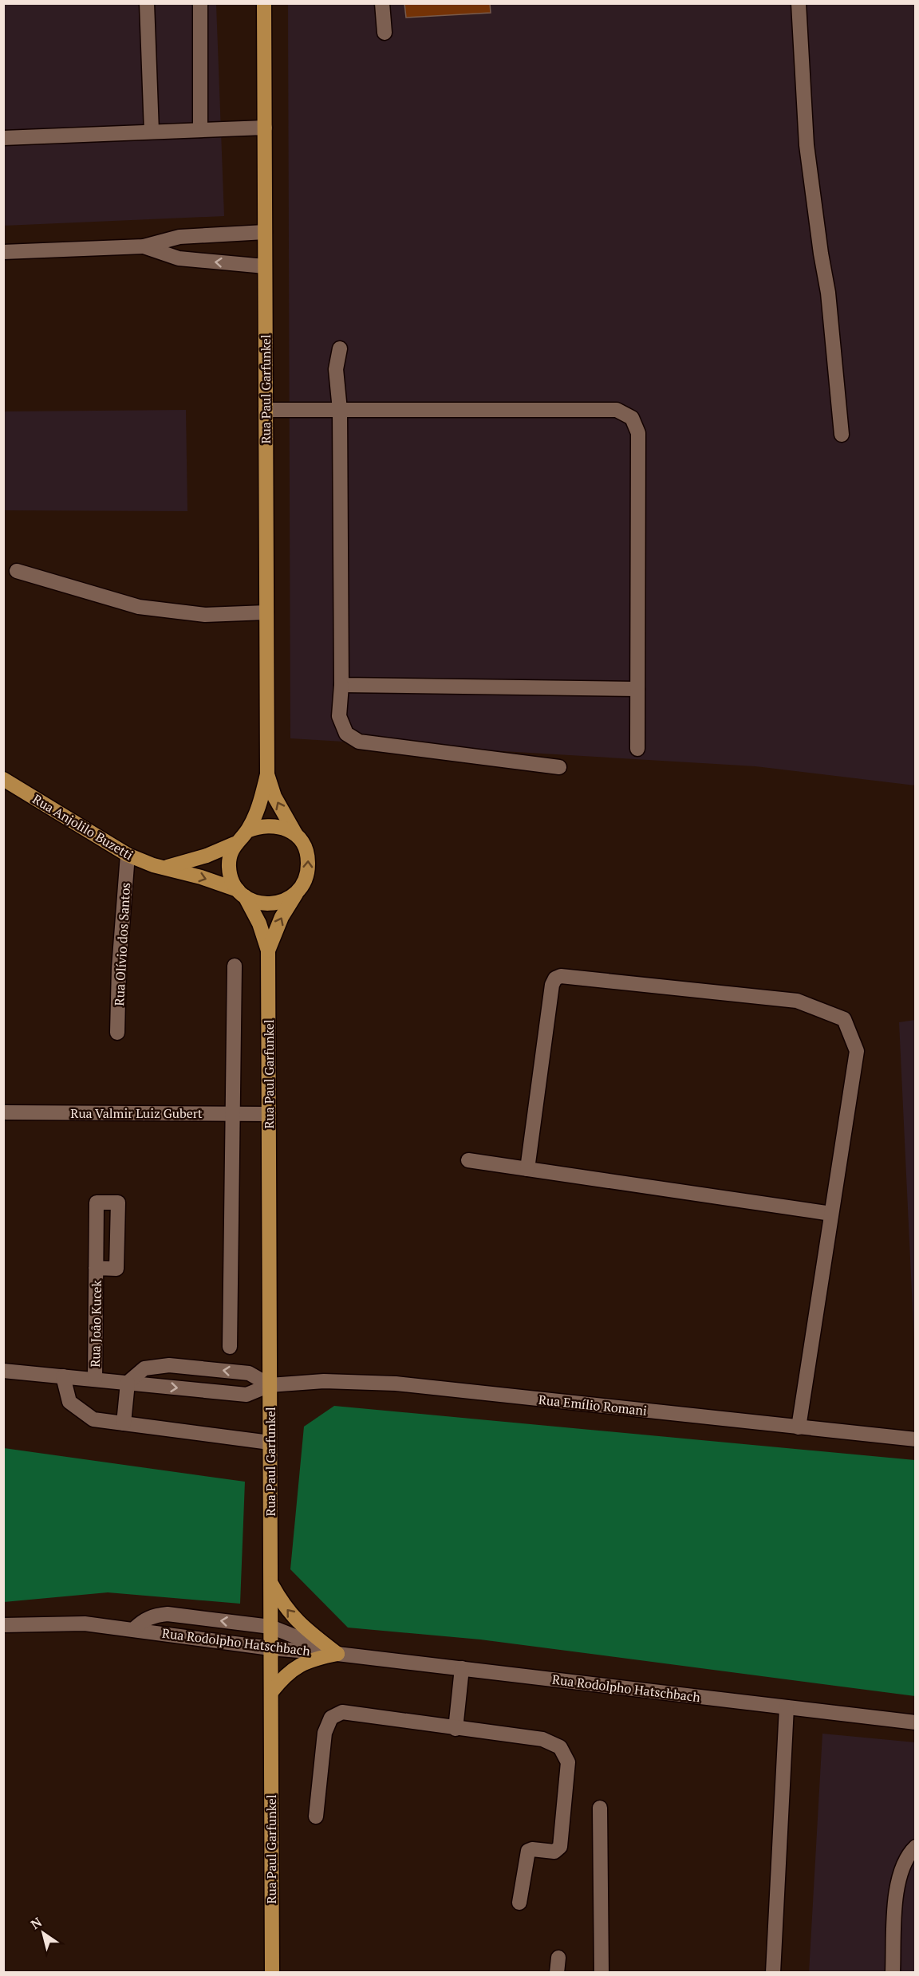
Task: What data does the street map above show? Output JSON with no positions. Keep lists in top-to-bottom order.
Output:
{
  "streets": {
    "main road": ["Rua Paul Garfunkel", "Rua Anjolilo Buzetti"],
    "street": [
      "Rua Olívio dos Santos",
      "Rua Valmir Luiz Gubert",
      "Rua João Kucek",
      "Rua Emílio Romani",
      "Rua Rodolpho Hatschbach"
    ]
  },
  "crossings": [
    ["Rua Paul Garfunkel", "Rua Anjolilo Buzetti"],
    ["Rua Paul Garfunkel", "Rua Valmir Luiz Gubert"],
    ["Rua Paul Garfunkel", "Rua Emílio Romani"],
    ["Rua Paul Garfunkel", "Rua Rodolpho Hatschbach"],
    ["Rua Anjolilo Buzetti", "Rua Olívio dos Santos"],
    ["Rua João Kucek", "Rua Emílio Romani"]
  ],
  "north": "top left"
}
